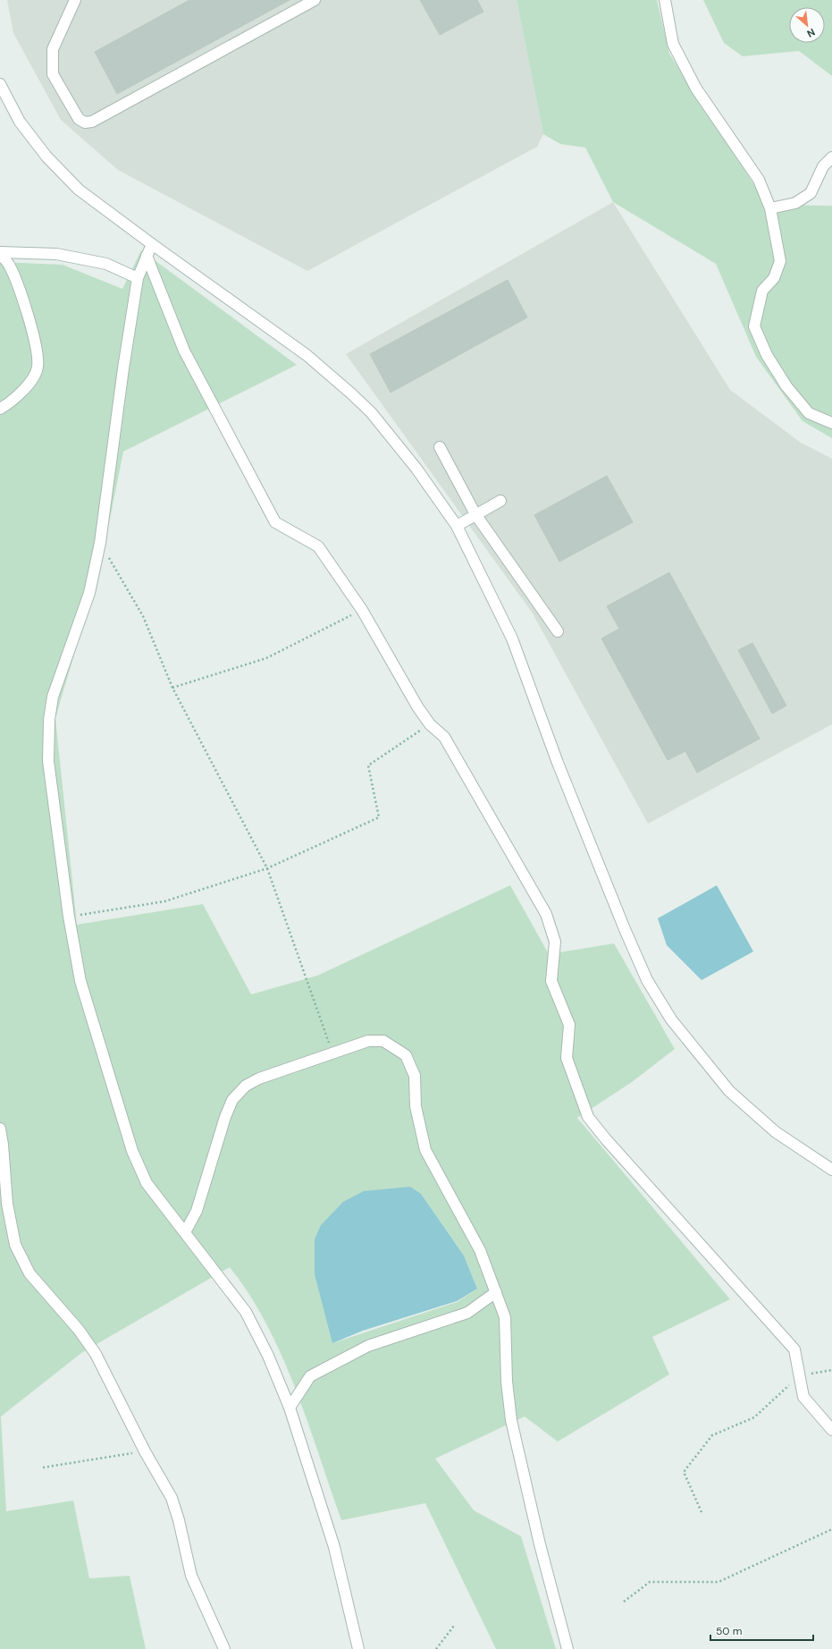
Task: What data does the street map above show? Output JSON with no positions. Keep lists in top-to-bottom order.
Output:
{
  "scale_bar": "50 m",
  "north": "bottom right"
}
